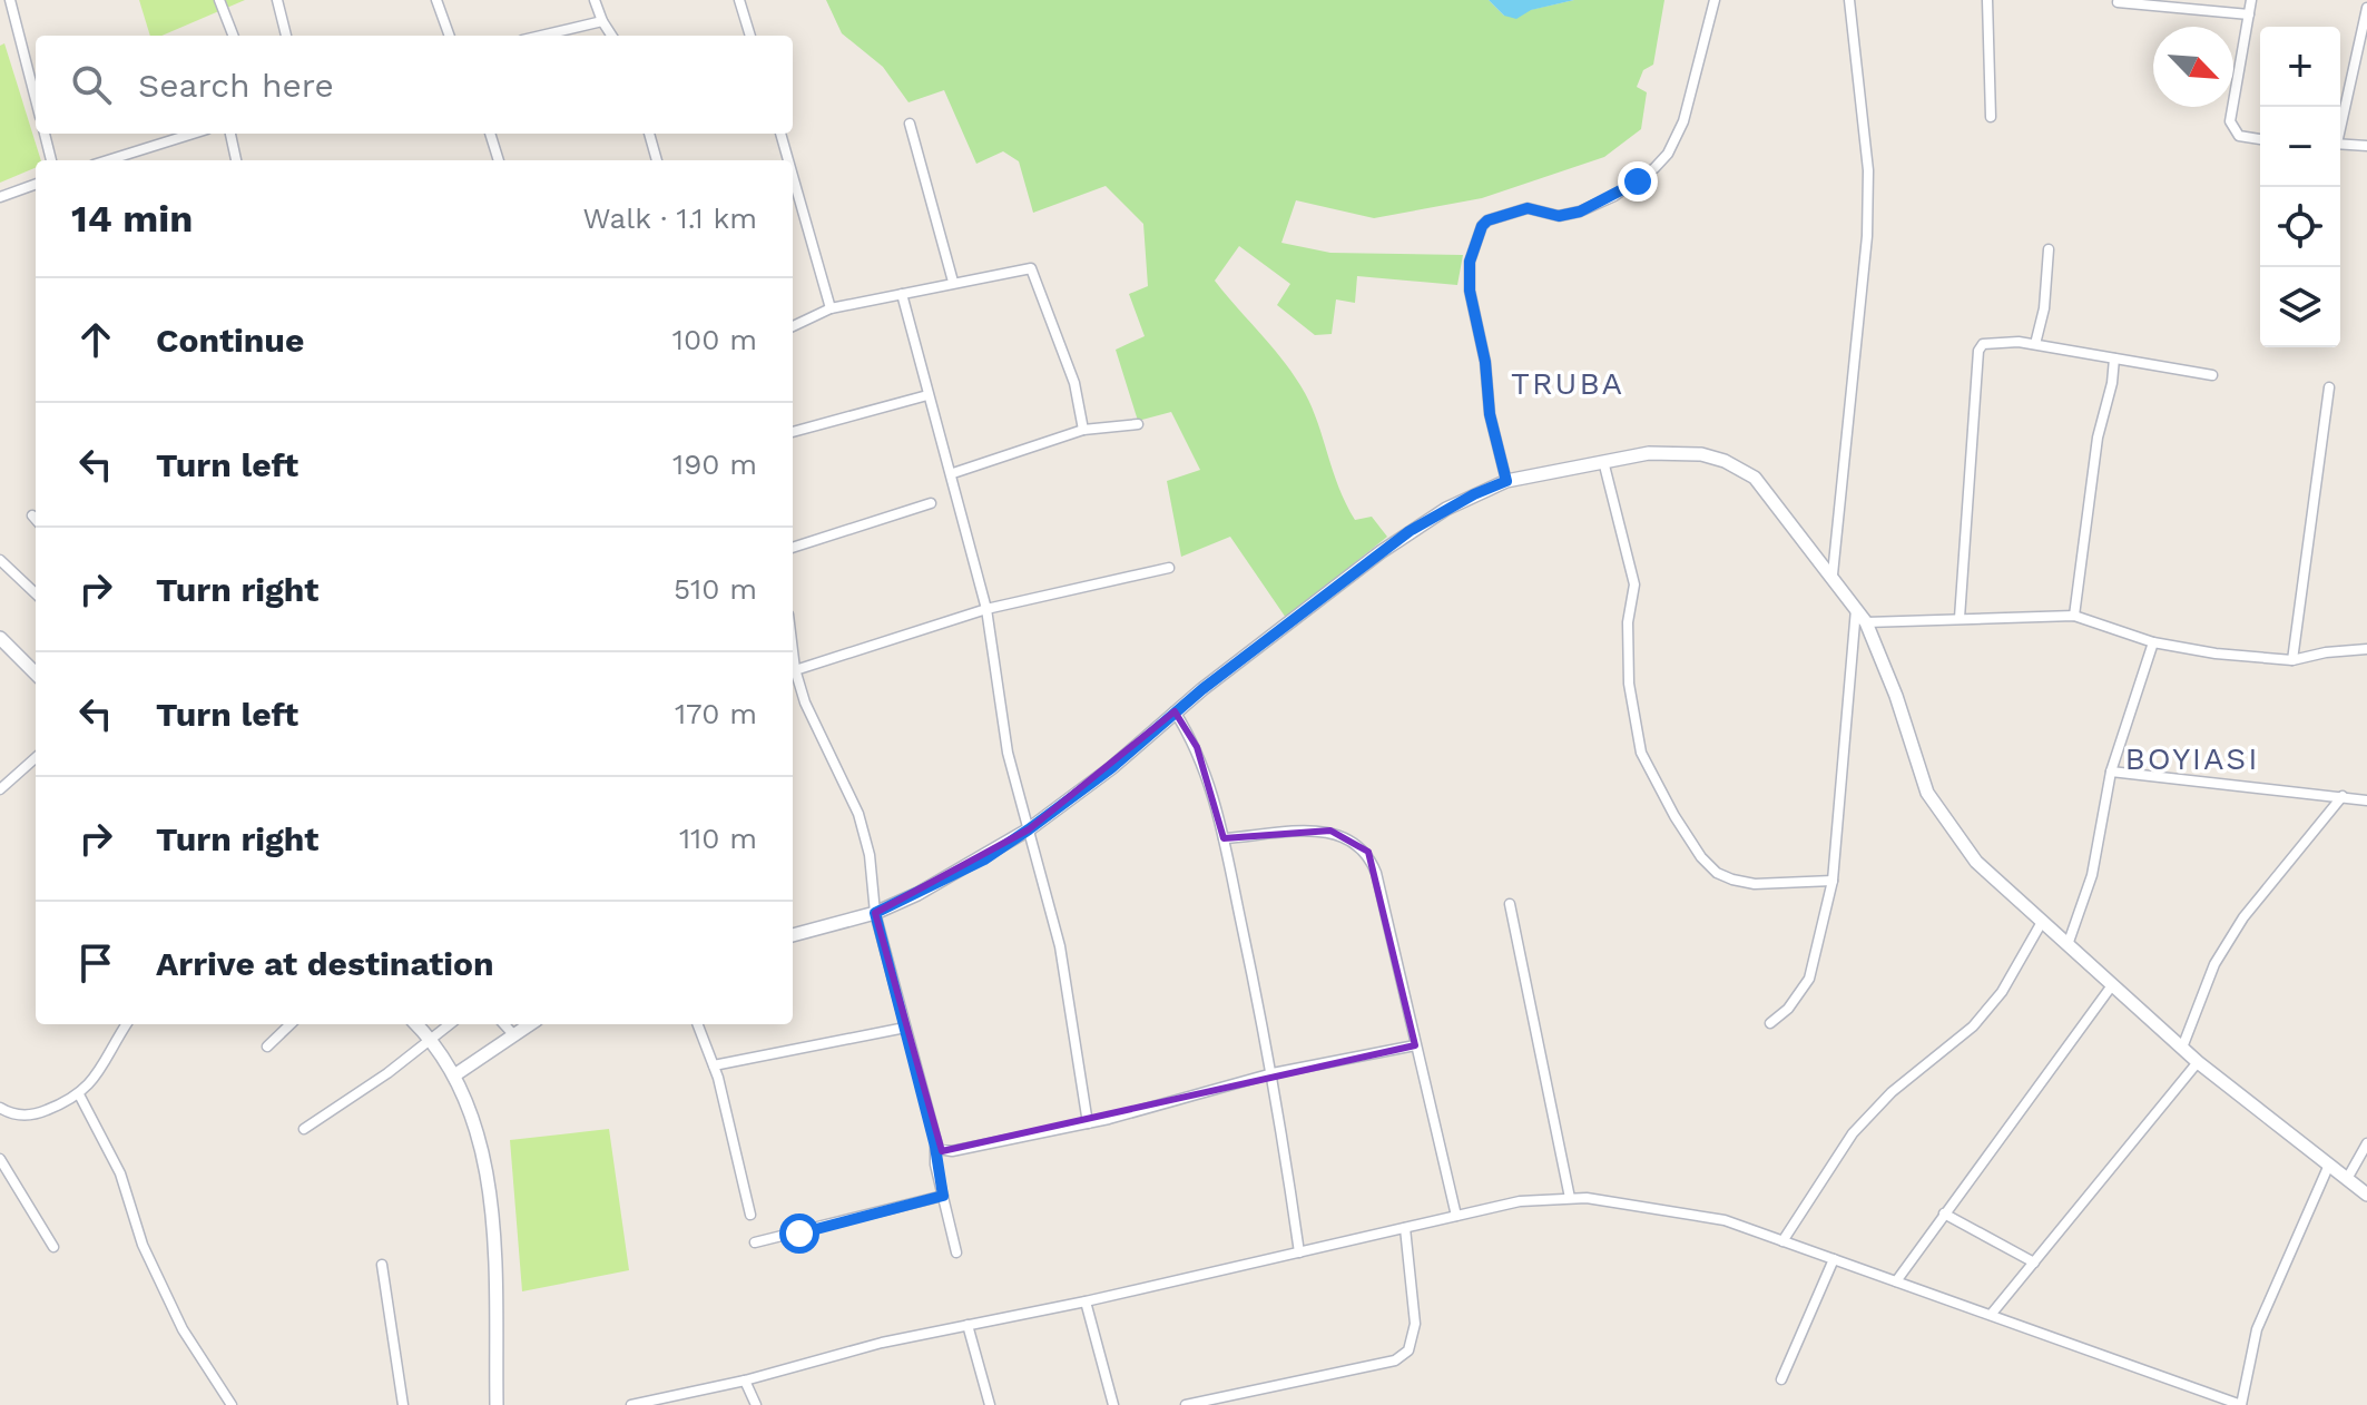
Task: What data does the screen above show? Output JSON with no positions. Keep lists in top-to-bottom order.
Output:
{
  "districts": ["TRUBA", "BOYIASI"],
  "north": "bottom right",
  "page": {
    "map_buttons": ["+", "−"],
    "search": "Search here",
    "heading": ["14 min", "Walk · 1.1 km"],
    "list": [
      ["Continue", "100 m"],
      ["Turn left", "190 m"],
      ["Turn right", "510 m"],
      ["Turn left", "170 m"],
      ["Turn right", "110 m"],
      "Arrive at destination"
    ]
  }
}
